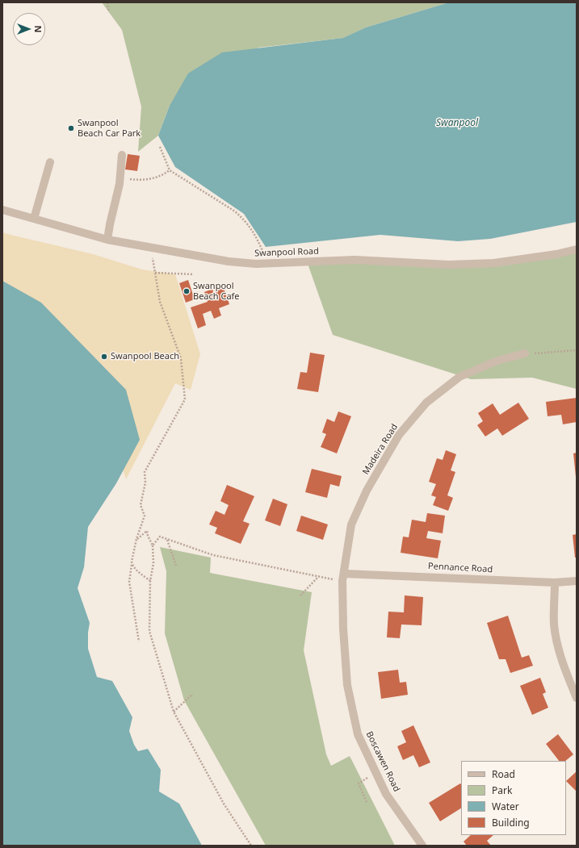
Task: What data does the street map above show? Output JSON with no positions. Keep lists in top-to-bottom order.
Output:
{
  "streets": {
    "street": [
      "Swanpool Road",
      "Madeira Road",
      "Pennance Road",
      "Boscawen Road"
    ]
  },
  "crossings": [
    ["Madeira Road", "Pennance Road"],
    ["Madeira Road", "Boscawen Road"],
    ["Pennance Road", "Boscawen Road"]
  ],
  "water": ["Swanpool"],
  "places": ["Swanpool Beach Car Park", "Swanpool Beach Cafe", "Swanpool Beach"],
  "legend": [
    "Road",
    "Park",
    "Water",
    "Building"
  ],
  "north": "right"
}
